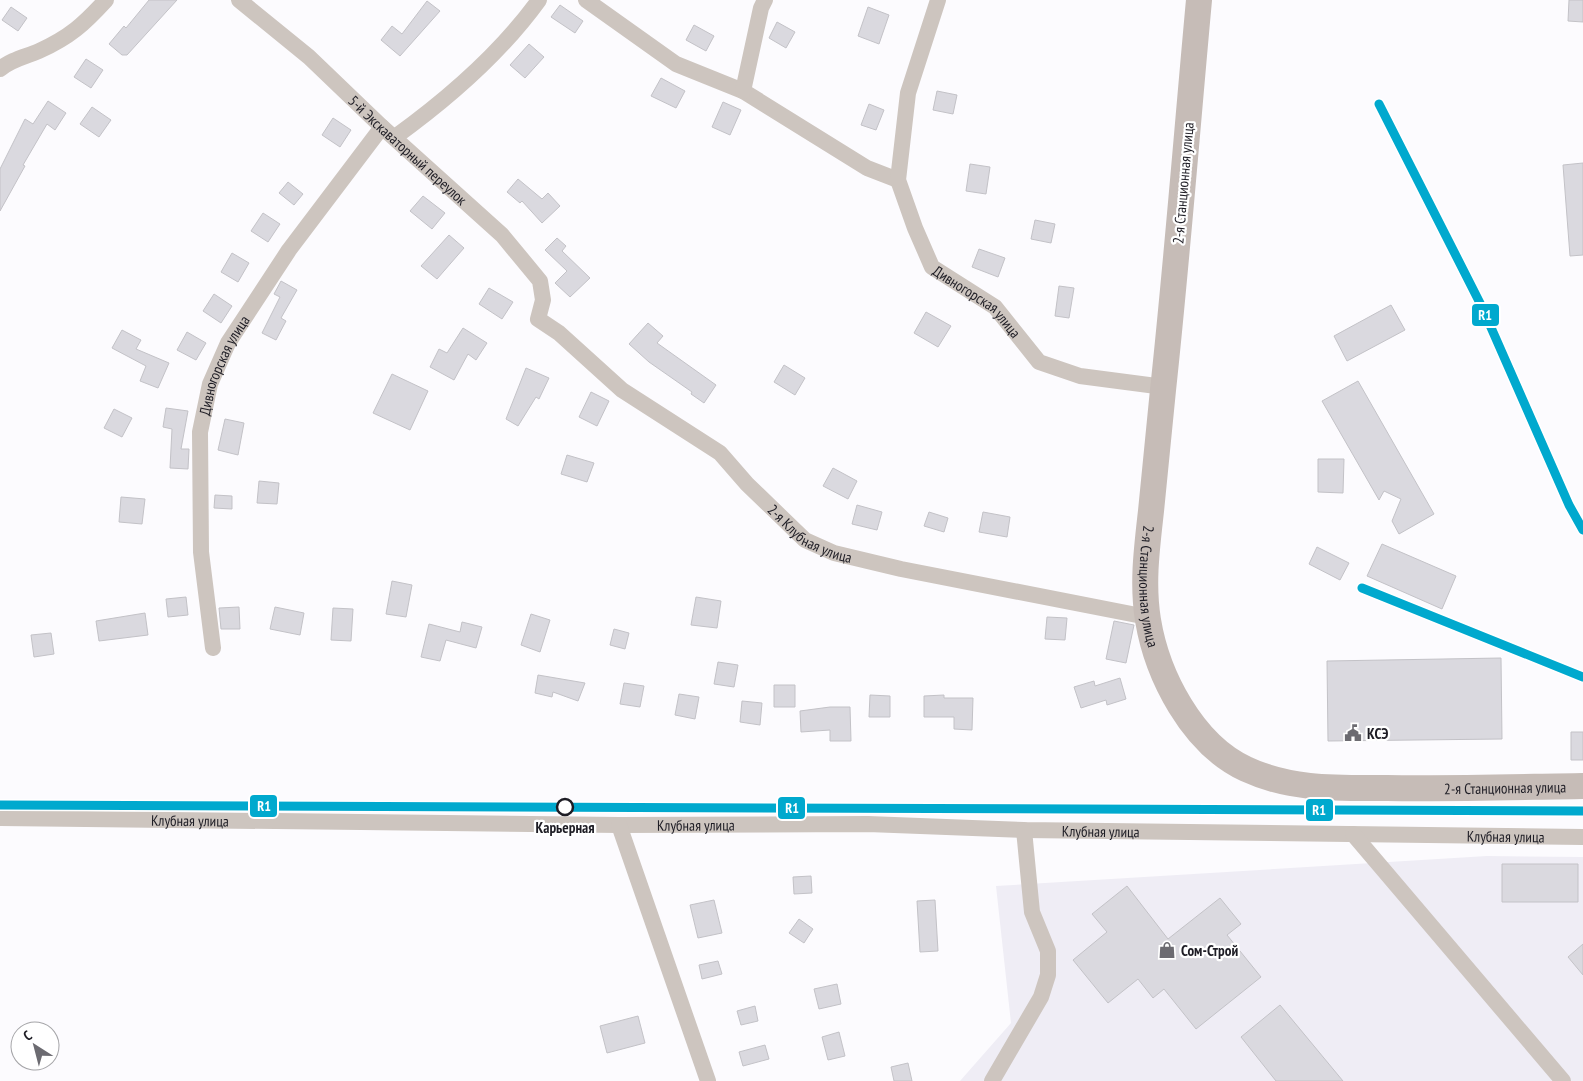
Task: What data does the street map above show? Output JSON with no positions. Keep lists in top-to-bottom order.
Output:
{
  "streets": {
    "main road": ["2-я Станционная улица"],
    "street": [
      "5-й Экскаваторный переулок",
      "Дивногорская улица",
      "2-я Клубная улица",
      "Клубная улица"
    ]
  },
  "crossings": [
    ["5-й Экскаваторный переулок", "Дивногорская улица"],
    ["5-й Экскаваторный переулок", "2-я Клубная улица"],
    ["2-я Станционная улица", "Дивногорская улица"],
    ["2-я Станционная улица", "2-я Клубная улица"]
  ],
  "places": {
    "public building": ["КСЭ"],
    "other": ["Карьерная"],
    "shop": ["Сом-Строй"]
  },
  "lines": ["transit line R1"],
  "north": "top left"
}
